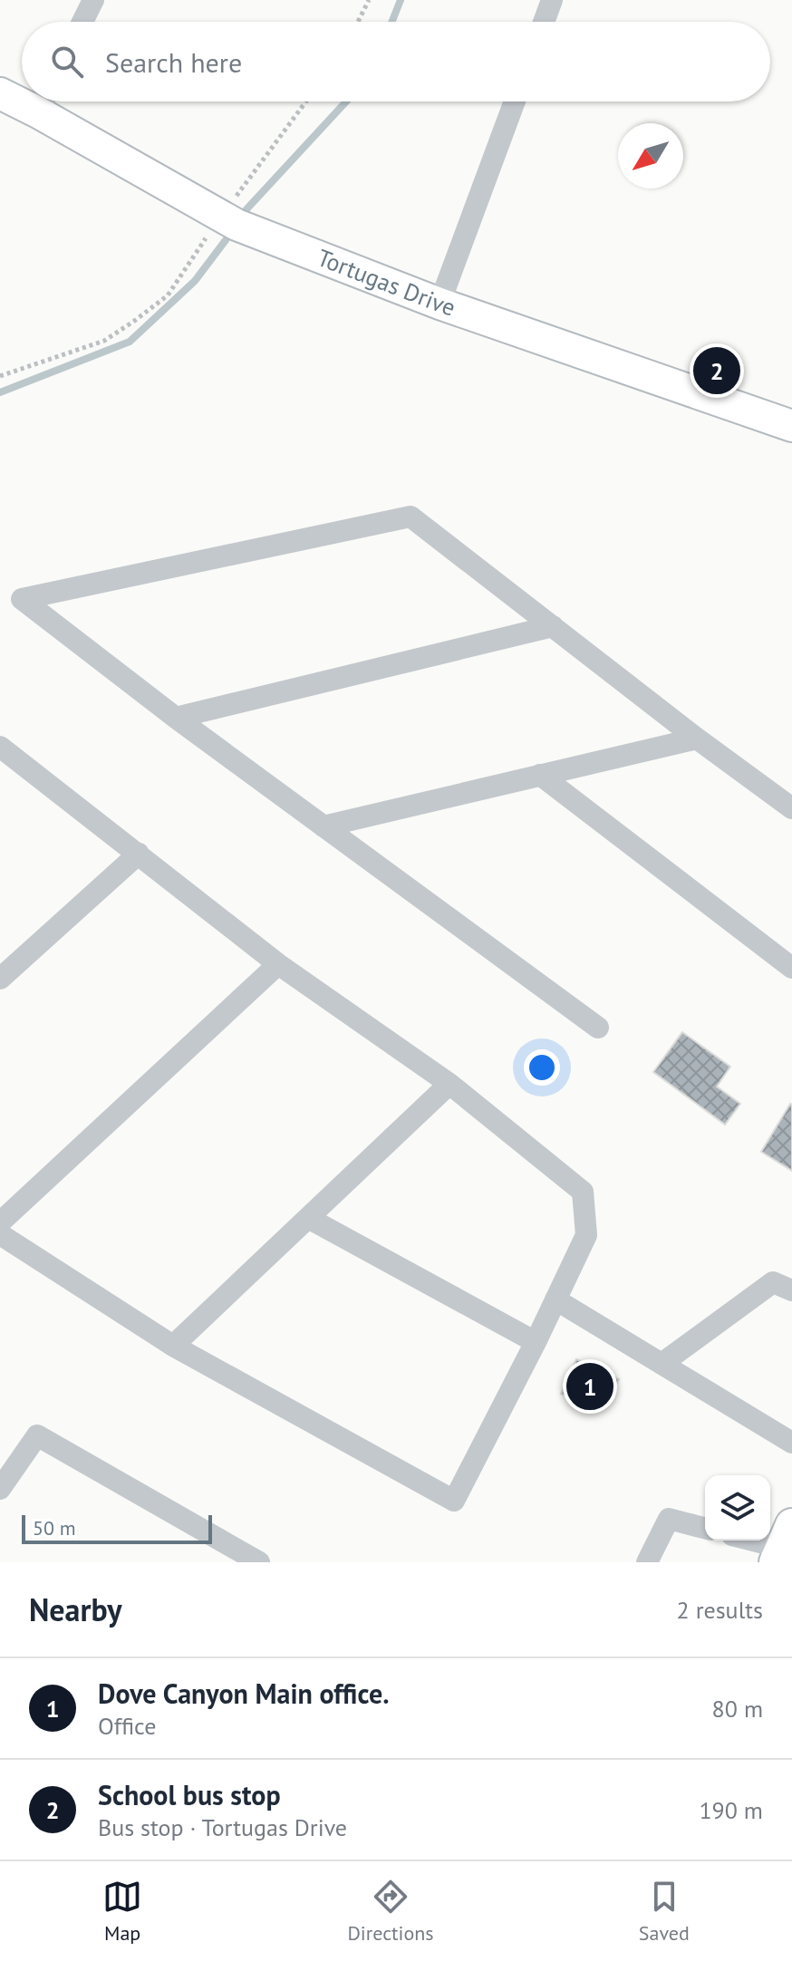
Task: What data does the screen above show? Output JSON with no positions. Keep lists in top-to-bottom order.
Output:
{
  "streets": {
    "street": ["Tortugas Drive"]
  },
  "scale_bar": "50 m",
  "north": "bottom left",
  "page": {
    "search": "Search here",
    "pins": ["2", "1"],
    "scale": "50 m",
    "heading": ["Nearby", "2 results"],
    "list": [
      {
        "mark": "1",
        "name": "Dove Canyon Main office.",
        "note": "Office",
        "value": "80 m"
      },
      {
        "mark": "2",
        "name": "School bus stop",
        "note": "Bus stop · Tortugas Drive",
        "value": "190 m"
      }
    ],
    "nav": ["Map", "Directions", "Saved"]
  }
}
